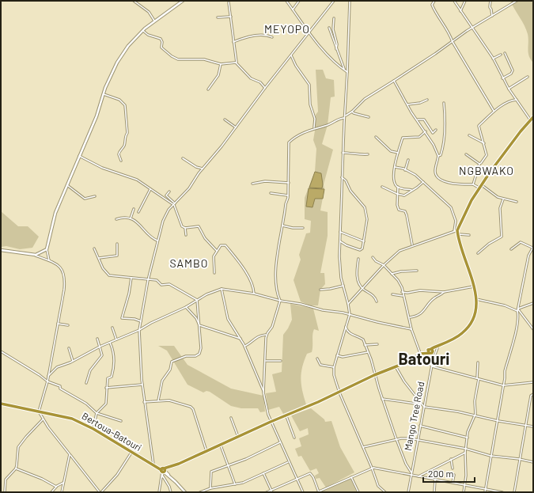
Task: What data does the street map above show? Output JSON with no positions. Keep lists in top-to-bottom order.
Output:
{
  "streets": {
    "highway": ["Bertoua-Batouri"],
    "street": ["Mango Tree Road"]
  },
  "districts": [
    "MEYOPO",
    "NGBWAKO",
    "SAMBO",
    "Batouri"
  ],
  "scale_bar": "200 m"
}
